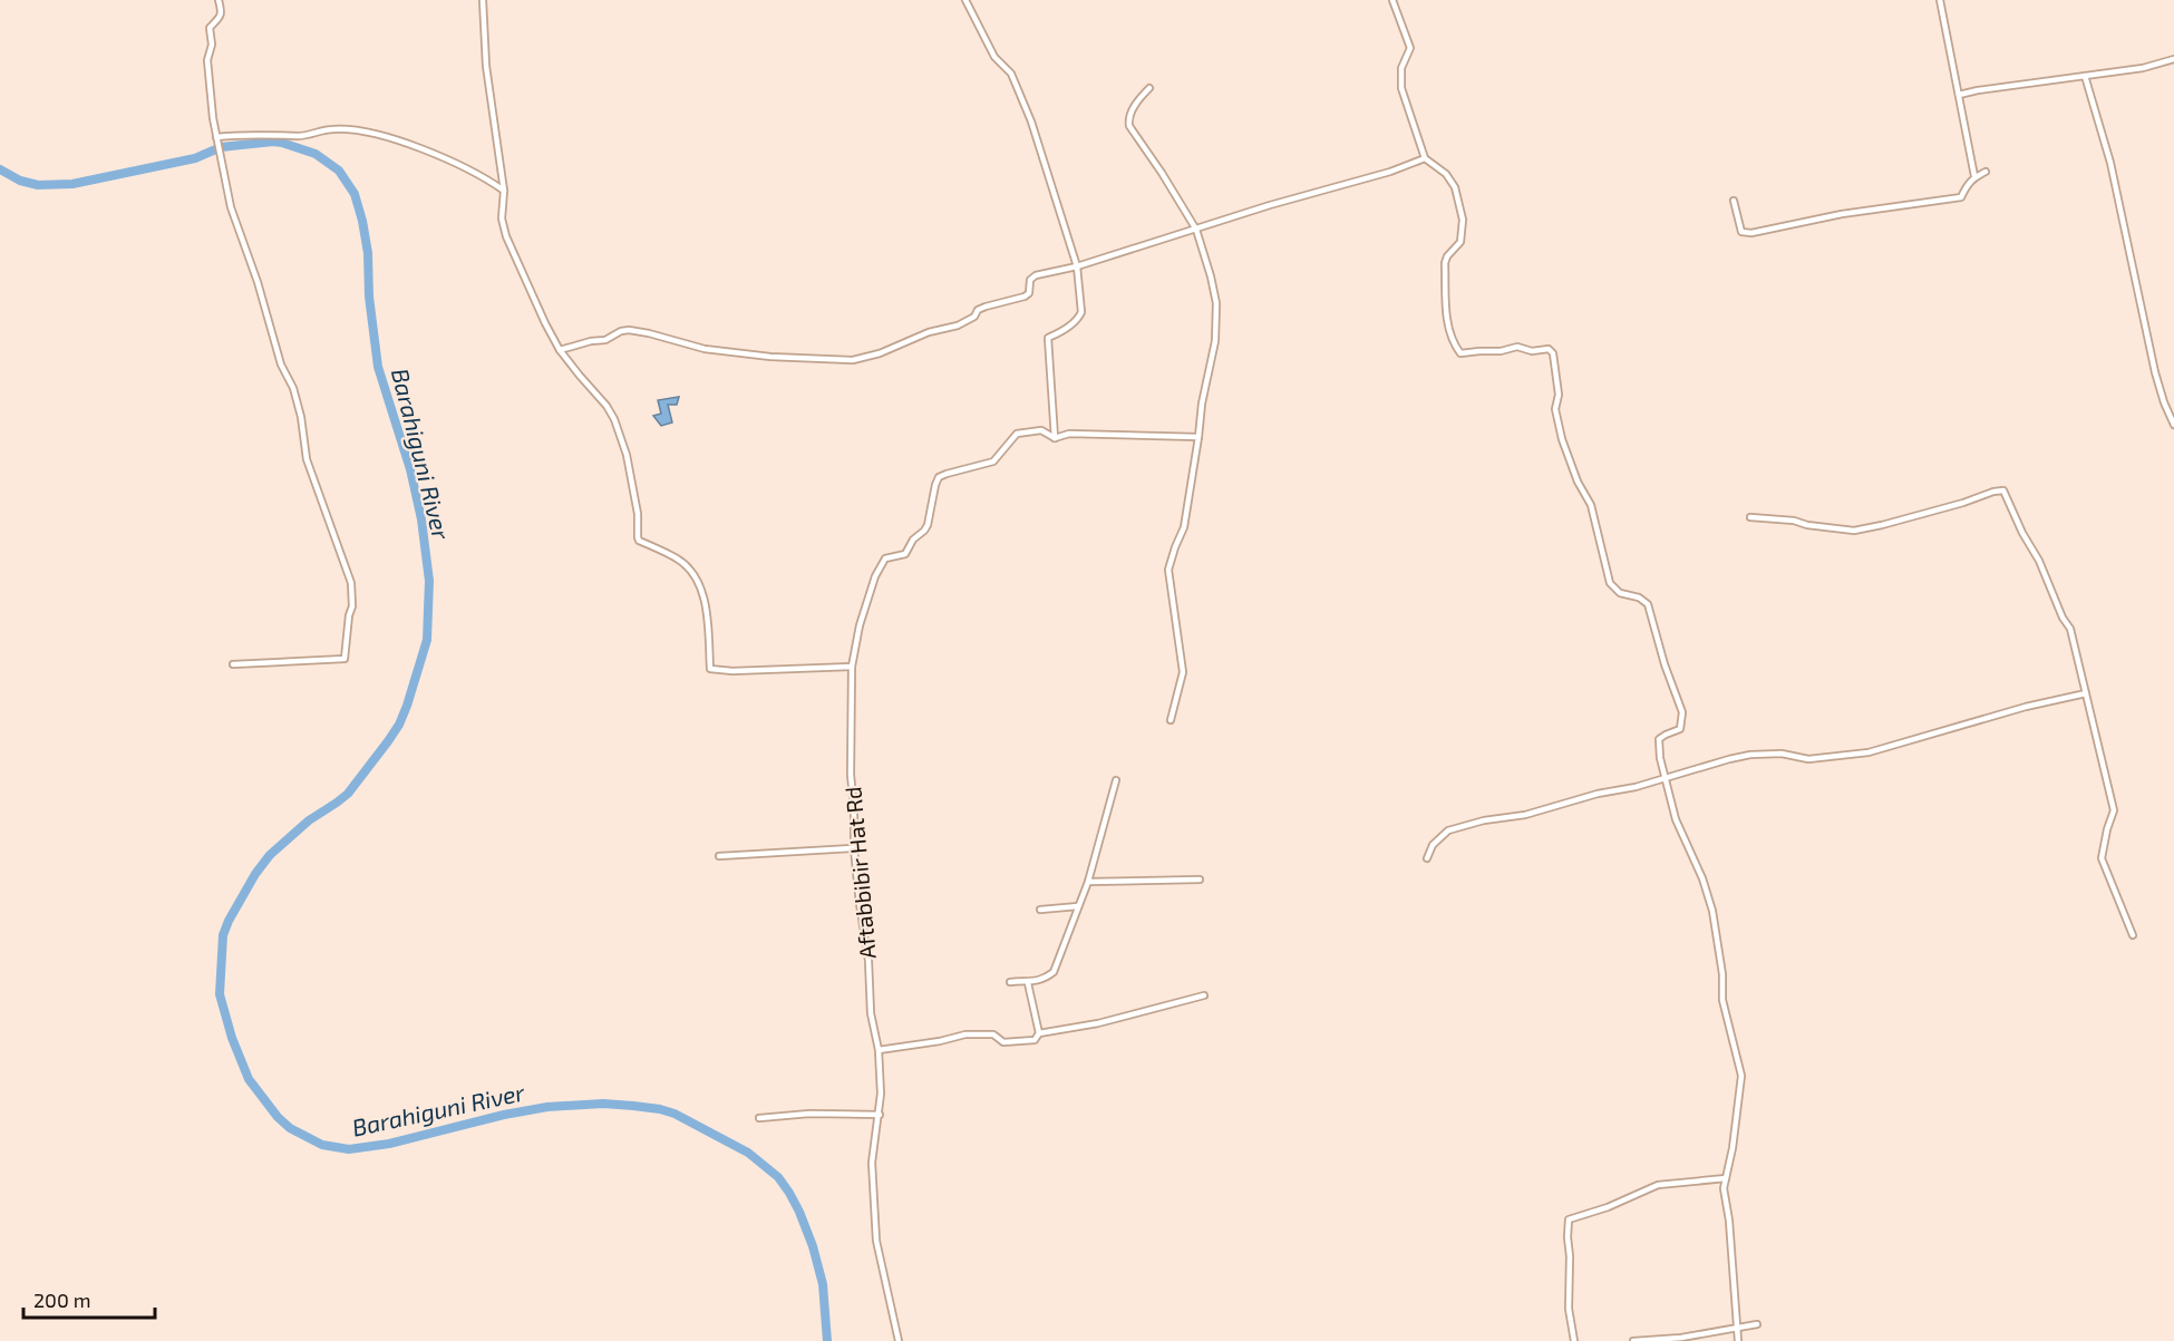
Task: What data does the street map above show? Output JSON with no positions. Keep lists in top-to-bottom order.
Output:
{
  "streets": {
    "street": ["Aftabbibir Hat Rd"]
  },
  "water": ["Barahiguni River"],
  "scale_bar": "200 m"
}
